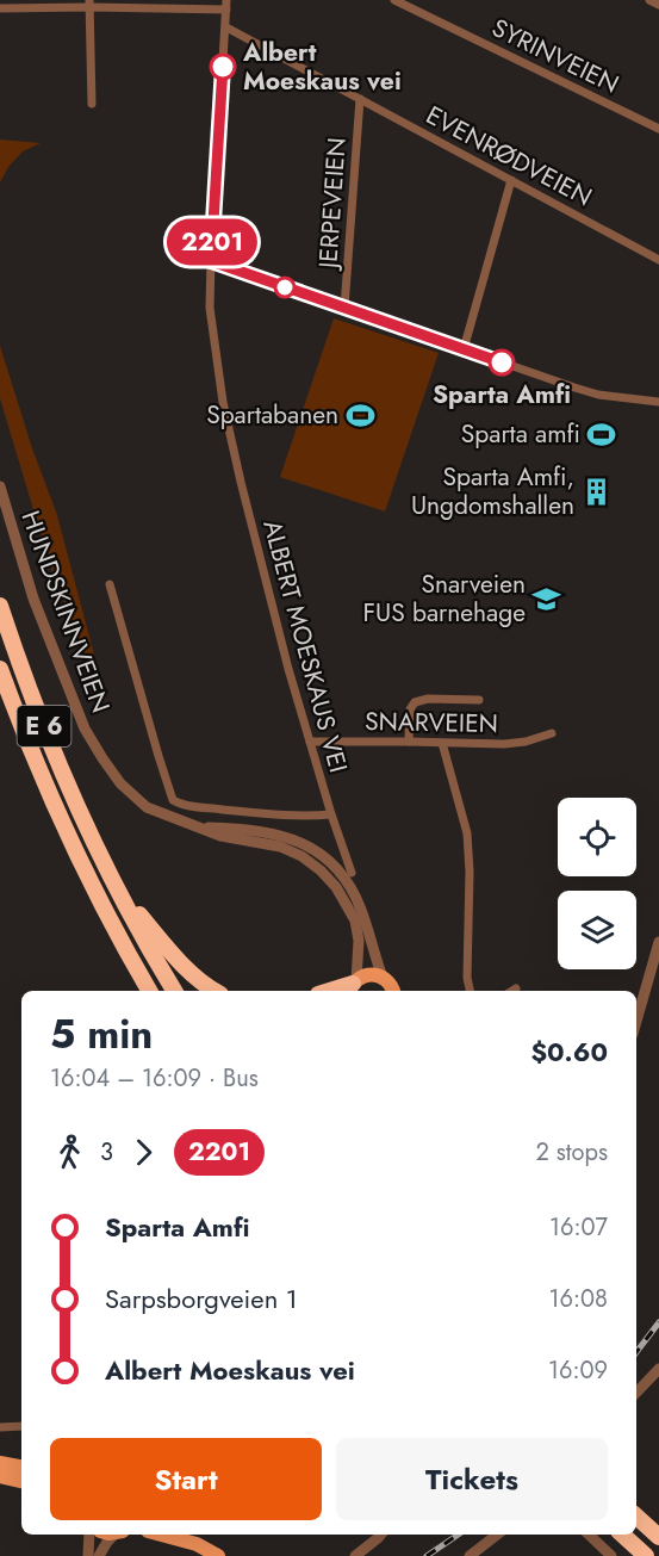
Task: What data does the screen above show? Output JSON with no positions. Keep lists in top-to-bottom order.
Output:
{
  "streets": {
    "highway": ["E 6"],
    "street": [
      "SYRINVEIEN",
      "EVENRØDVEIEN",
      "JERPEVEIEN",
      "HUNDSKINNVEIEN",
      "ALBERT MOESKAUS VEI",
      "SNARVEIEN"
    ]
  },
  "crossings": [
    ["EVENRØDVEIEN", "JERPEVEIEN"],
    ["EVENRØDVEIEN", "ALBERT MOESKAUS VEI"],
    ["ALBERT MOESKAUS VEI", "SNARVEIEN"]
  ],
  "places": {
    "other": ["Albert Moeskaus vei", "Sparta Amfi"],
    "sports": ["Spartabanen", "Sparta amfi"],
    "building": ["Sparta Amfi, Ungdomshallen"],
    "school or university": ["Snarveien FUS barnehage"]
  },
  "lines": ["bus line 2201"],
  "page": {
    "on_map": "2201",
    "heading": ["5 min", "16:04 – 16:09 · Bus", "$0.60"],
    "legs": ["3", "2201", "2 stops"],
    "list": [
      {
        "name": "Sparta Amfi",
        "value": "16:07"
      },
      {
        "name": "Sarpsborgveien 1",
        "value": "16:08"
      },
      {
        "name": "Albert Moeskaus vei",
        "value": "16:09"
      }
    ],
    "buttons": ["Start", "Tickets"]
  }
}
